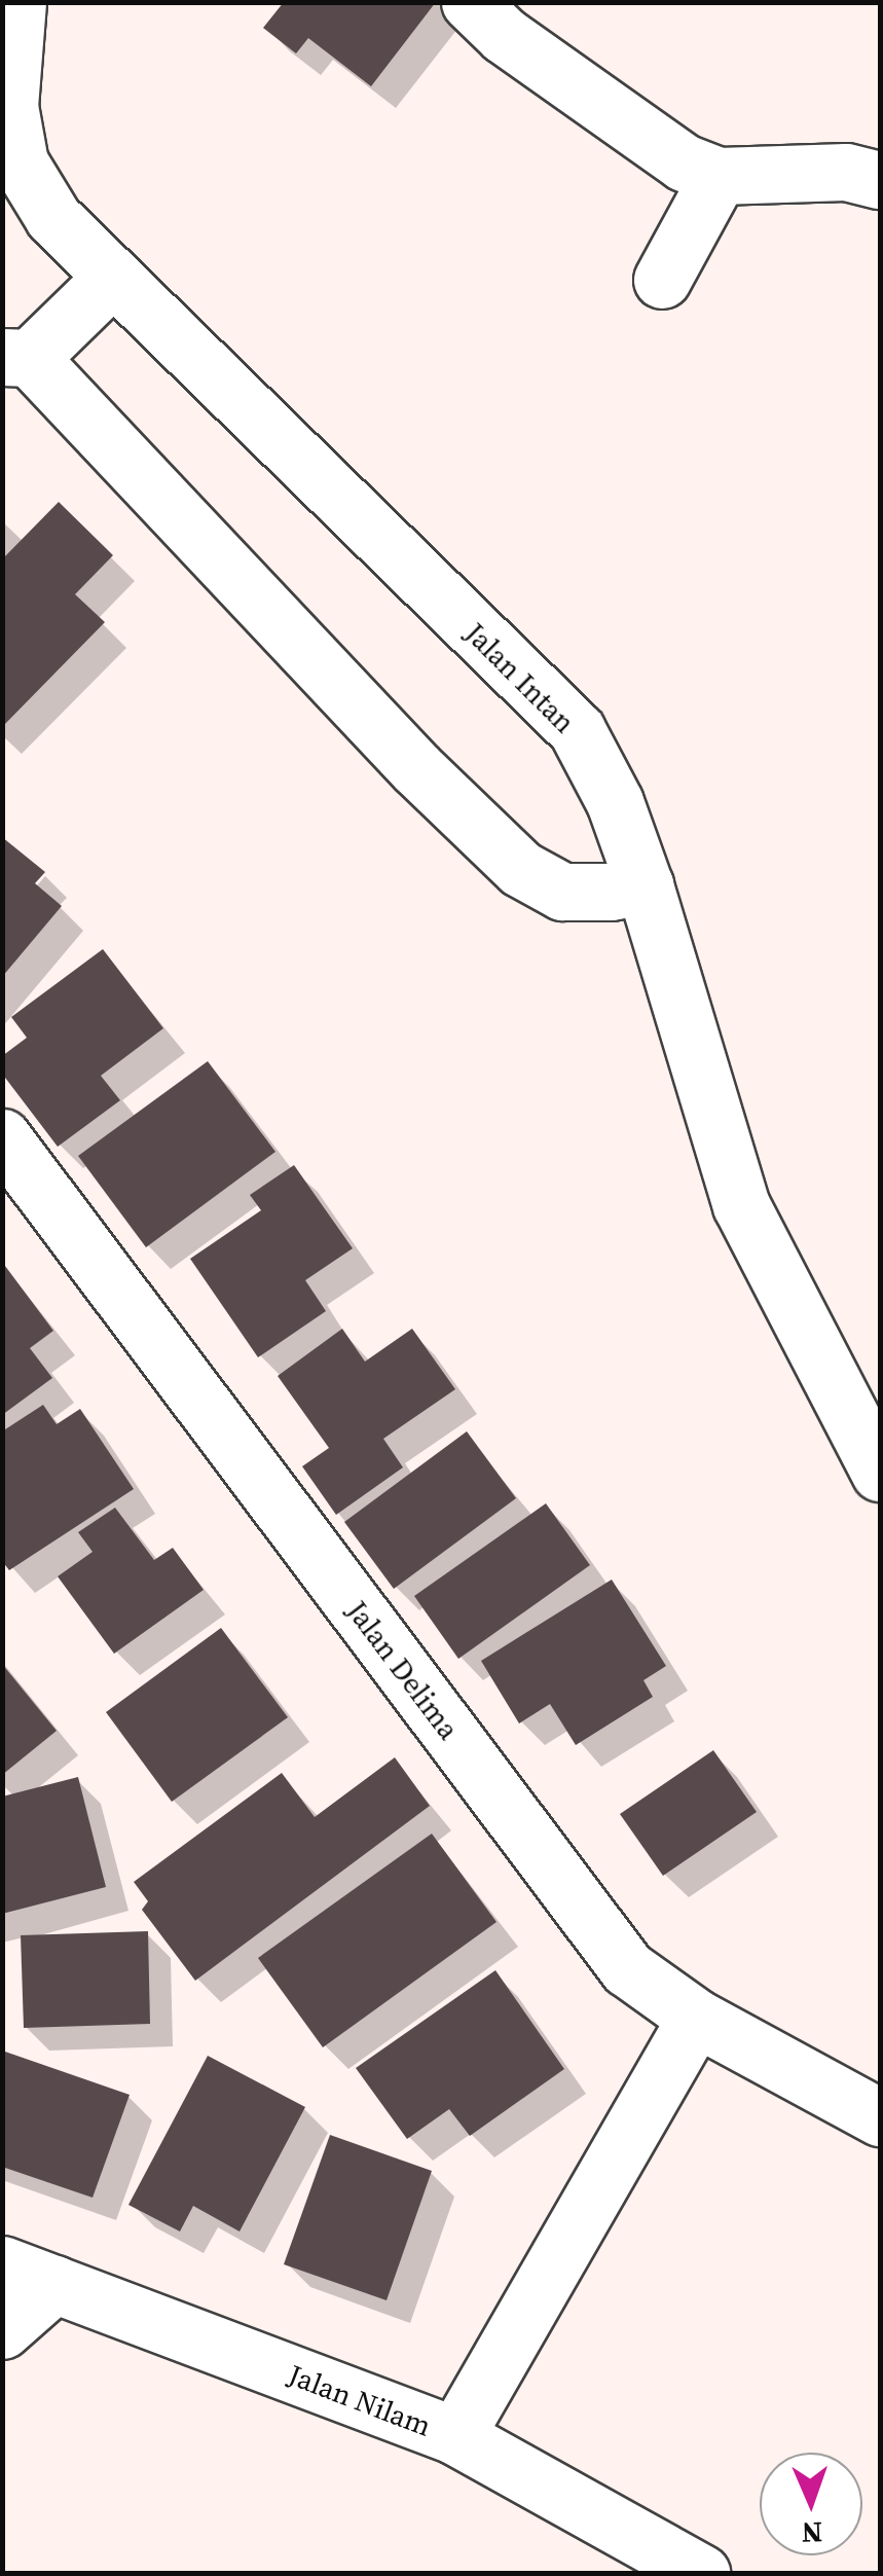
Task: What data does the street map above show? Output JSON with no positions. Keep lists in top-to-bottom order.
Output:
{
  "streets": {
    "street": ["Jalan Intan", "Jalan Delima", "Jalan Nilam"]
  },
  "north": "bottom"
}
